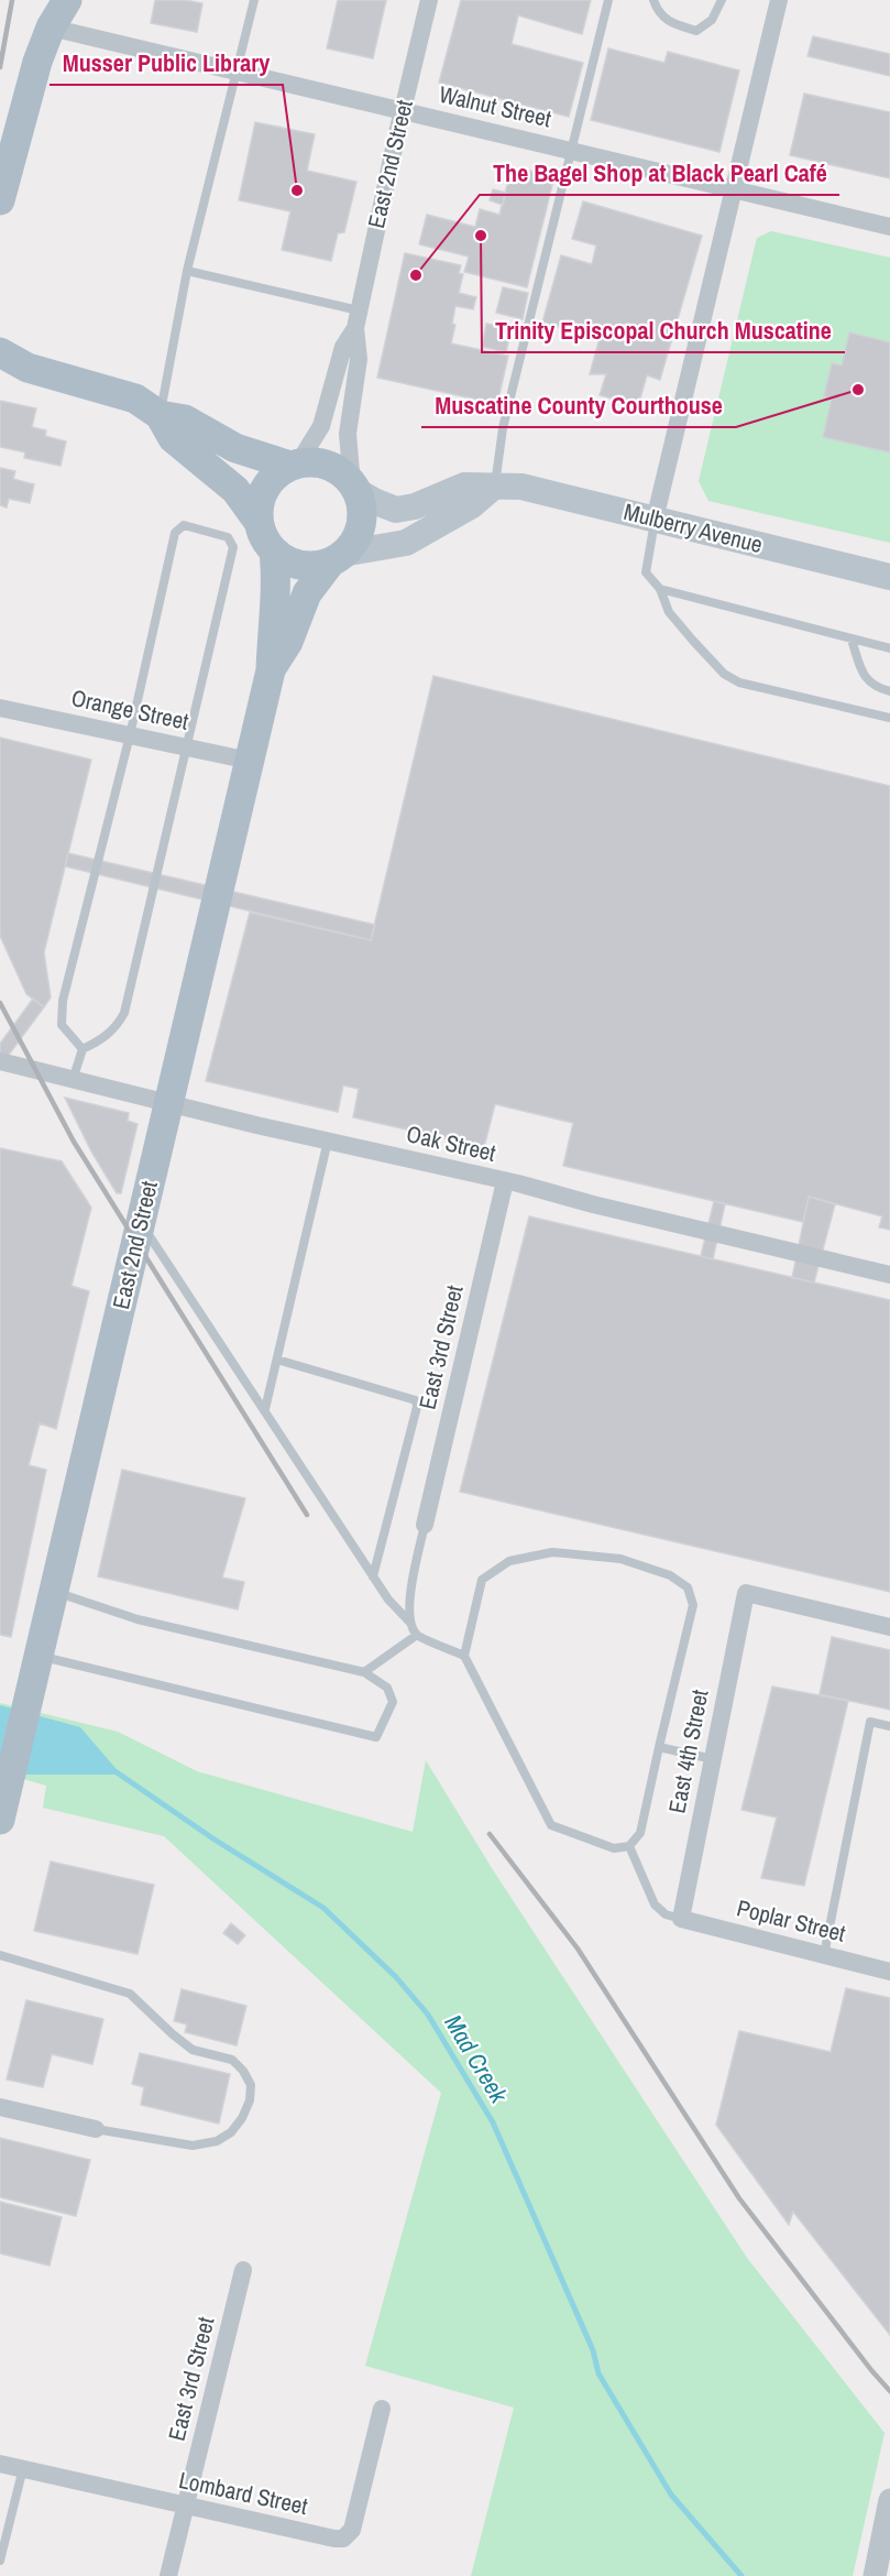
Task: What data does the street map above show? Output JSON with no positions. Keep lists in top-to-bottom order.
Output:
{
  "streets": {
    "main road": ["East 2nd Street", "Mulberry Avenue"],
    "street": [
      "Walnut Street",
      "Orange Street",
      "Oak Street",
      "East 3rd Street",
      "East 4th Street",
      "Poplar Street",
      "Lombard Street"
    ]
  },
  "crossings": [
    ["Walnut Street", "East 2nd Street"],
    ["East 2nd Street", "Mulberry Avenue"],
    ["East 2nd Street", "Orange Street"],
    ["East 2nd Street", "Oak Street"],
    ["Oak Street", "East 3rd Street"],
    ["East 3rd Street", "Lombard Street"],
    ["East 4th Street", "Poplar Street"]
  ],
  "water": ["Mad Creek"],
  "places": [
    "Musser Public Library",
    "Trinity Episcopal Church Muscatine",
    "The Bagel Shop at Black Pearl Café",
    "Muscatine County Courthouse"
  ]
}
